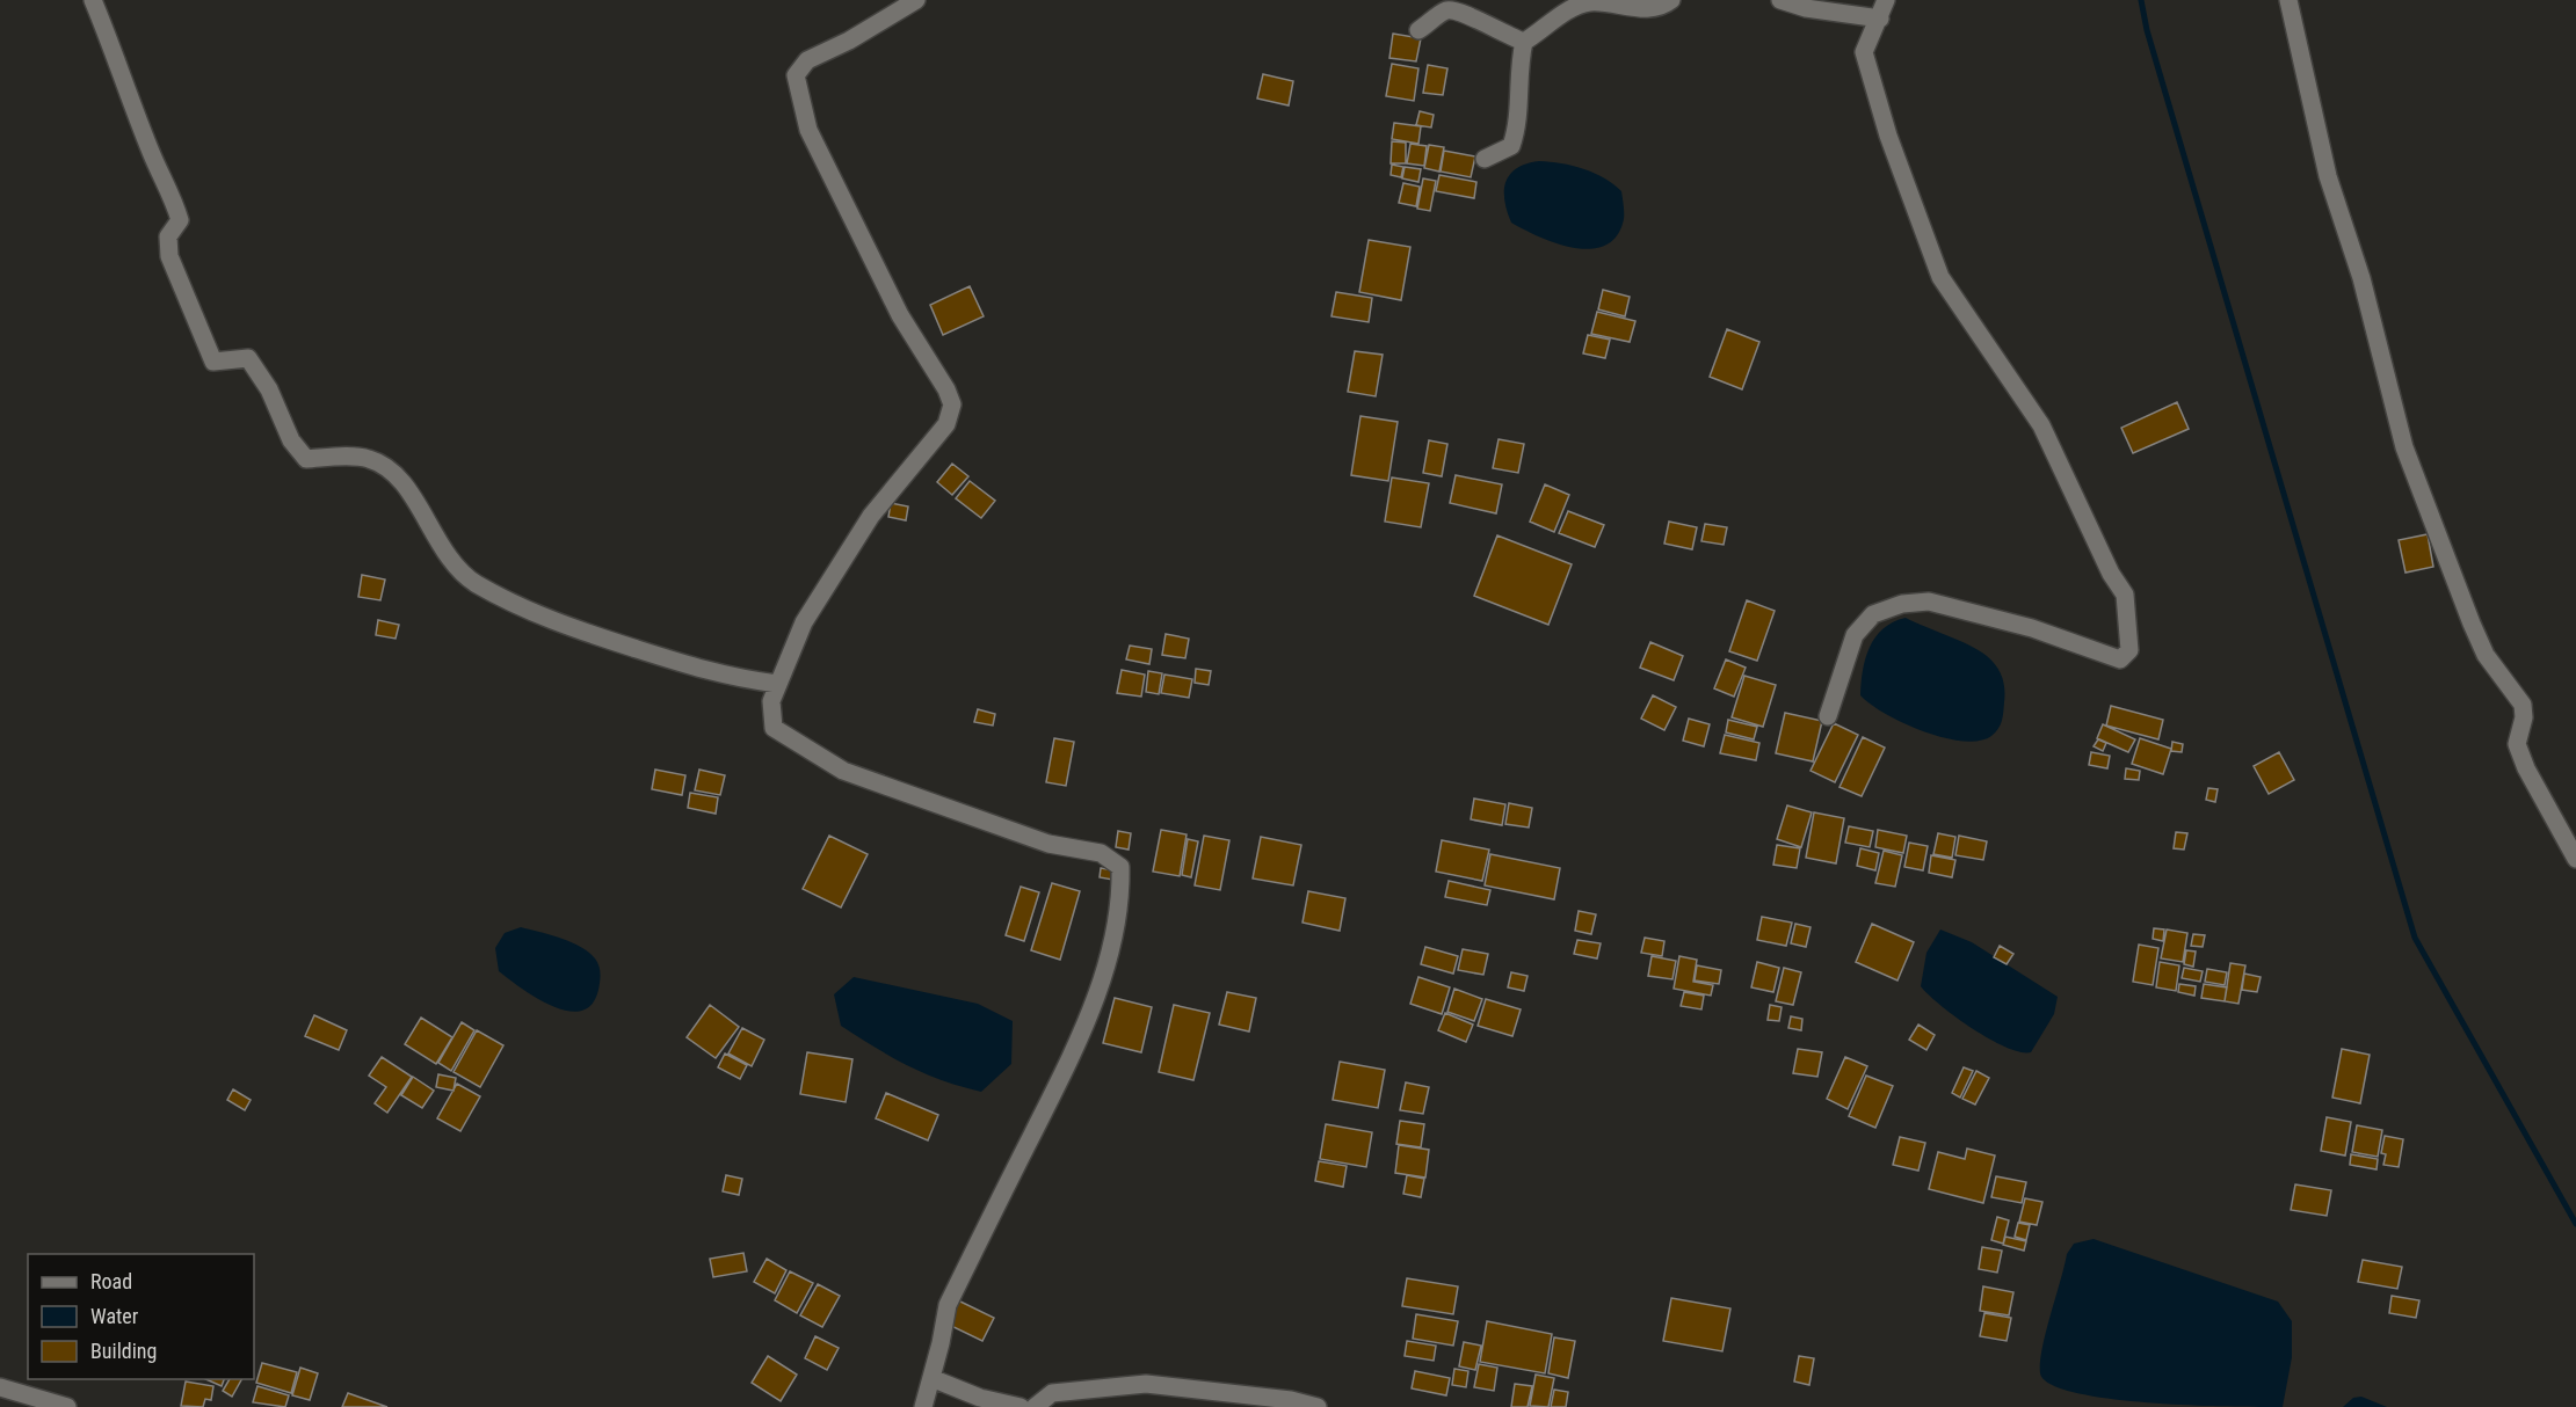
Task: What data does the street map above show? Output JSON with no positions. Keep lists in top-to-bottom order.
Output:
{
  "legend": ["Road", "Water", "Building"]
}
